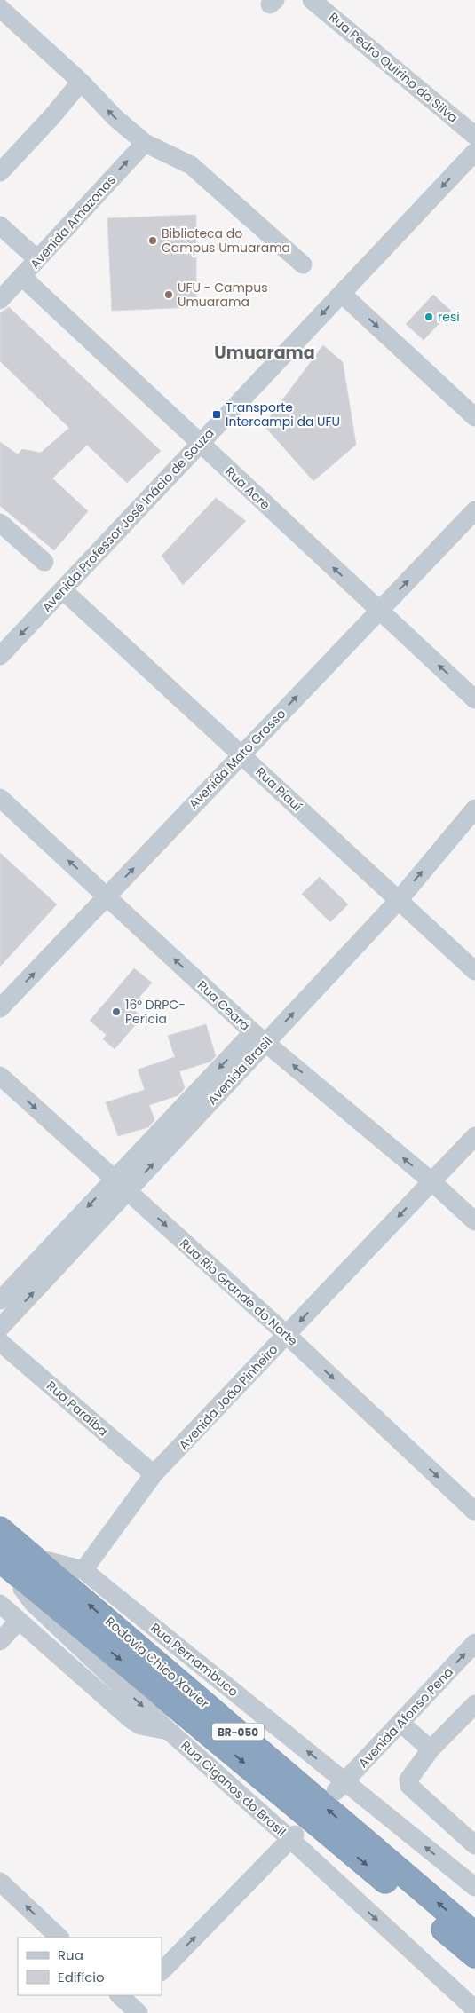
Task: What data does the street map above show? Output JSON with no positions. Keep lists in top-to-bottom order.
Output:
{
  "streets": {
    "highway": ["Rodovia Chico Xavier", "BR-050"],
    "street": [
      "Rua Pedro Quirino da Silva",
      "Avenida Amazonas",
      "Rua Acre",
      "Avenida Professor José Inácio de Souza",
      "Avenida Mato Grosso",
      "Rua Piauí",
      "Rua Ceará",
      "Avenida Brasil",
      "Rua Rio Grande do Norte",
      "Avenida João Pinheiro",
      "Rua Paraíba",
      "Rua Pernambuco",
      "Avenida Afonso Pena",
      "Rua Ciganos do Brasil"
    ]
  },
  "crossings": [
    ["Avenida Amazonas", "Rua Acre"],
    ["Rua Acre", "Avenida Professor José Inácio de Souza"],
    ["Rua Acre", "Avenida Mato Grosso"],
    ["Avenida Professor José Inácio de Souza", "Rua Piauí"],
    ["Avenida Mato Grosso", "Rua Piauí"],
    ["Avenida Mato Grosso", "Rua Ceará"],
    ["Rua Piauí", "Avenida Brasil"],
    ["Rua Ceará", "Avenida Brasil"],
    ["Rua Ceará", "Avenida João Pinheiro"],
    ["Avenida Brasil", "Rua Rio Grande do Norte"],
    ["Rua Rio Grande do Norte", "Avenida João Pinheiro"],
    ["Avenida João Pinheiro", "Rua Paraíba"],
    ["Avenida João Pinheiro", "Rua Pernambuco"],
    ["Rua Pernambuco", "Rodovia Chico Xavier"],
    ["Rua Pernambuco", "Avenida Afonso Pena"],
    ["Rodovia Chico Xavier", "Rua Ciganos do Brasil"]
  ],
  "one_way": [
    "Rua Acre",
    "Avenida Professor José Inácio de Souza",
    "Avenida Mato Grosso",
    "Rua Ceará",
    "Rua Rio Grande do Norte",
    "Avenida João Pinheiro"
  ],
  "districts": ["Umuarama"],
  "places": {
    "other": [
      "Biblioteca do Campus Umuarama",
      "UFU - Campus Umuarama",
      "resi",
      "16° DRPC- Perícia"
    ],
    "transit": ["Transporte Intercampi da UFU"]
  },
  "legend": ["Rua", "Edifício"]
}
